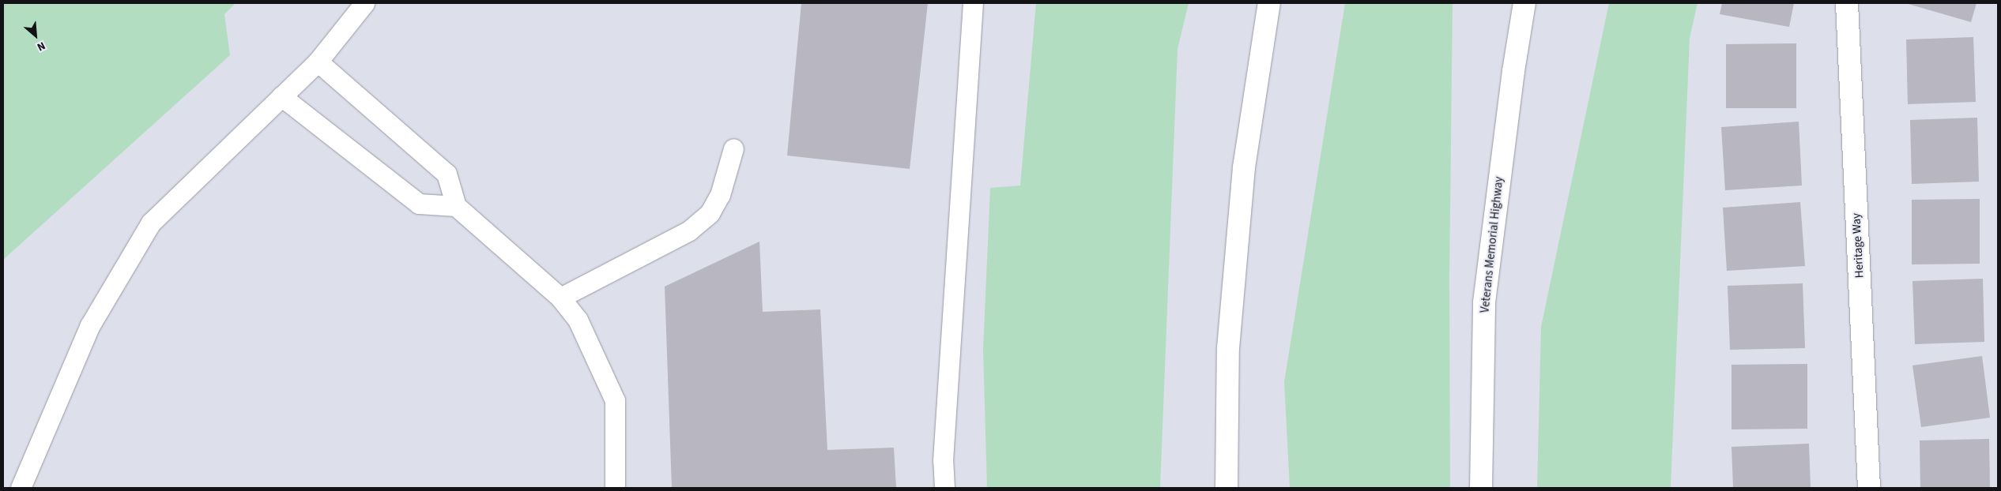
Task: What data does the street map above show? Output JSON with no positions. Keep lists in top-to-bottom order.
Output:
{
  "streets": {
    "main road": ["Veterans Memorial Highway", "Heritage Way"]
  },
  "north": "bottom right"
}
